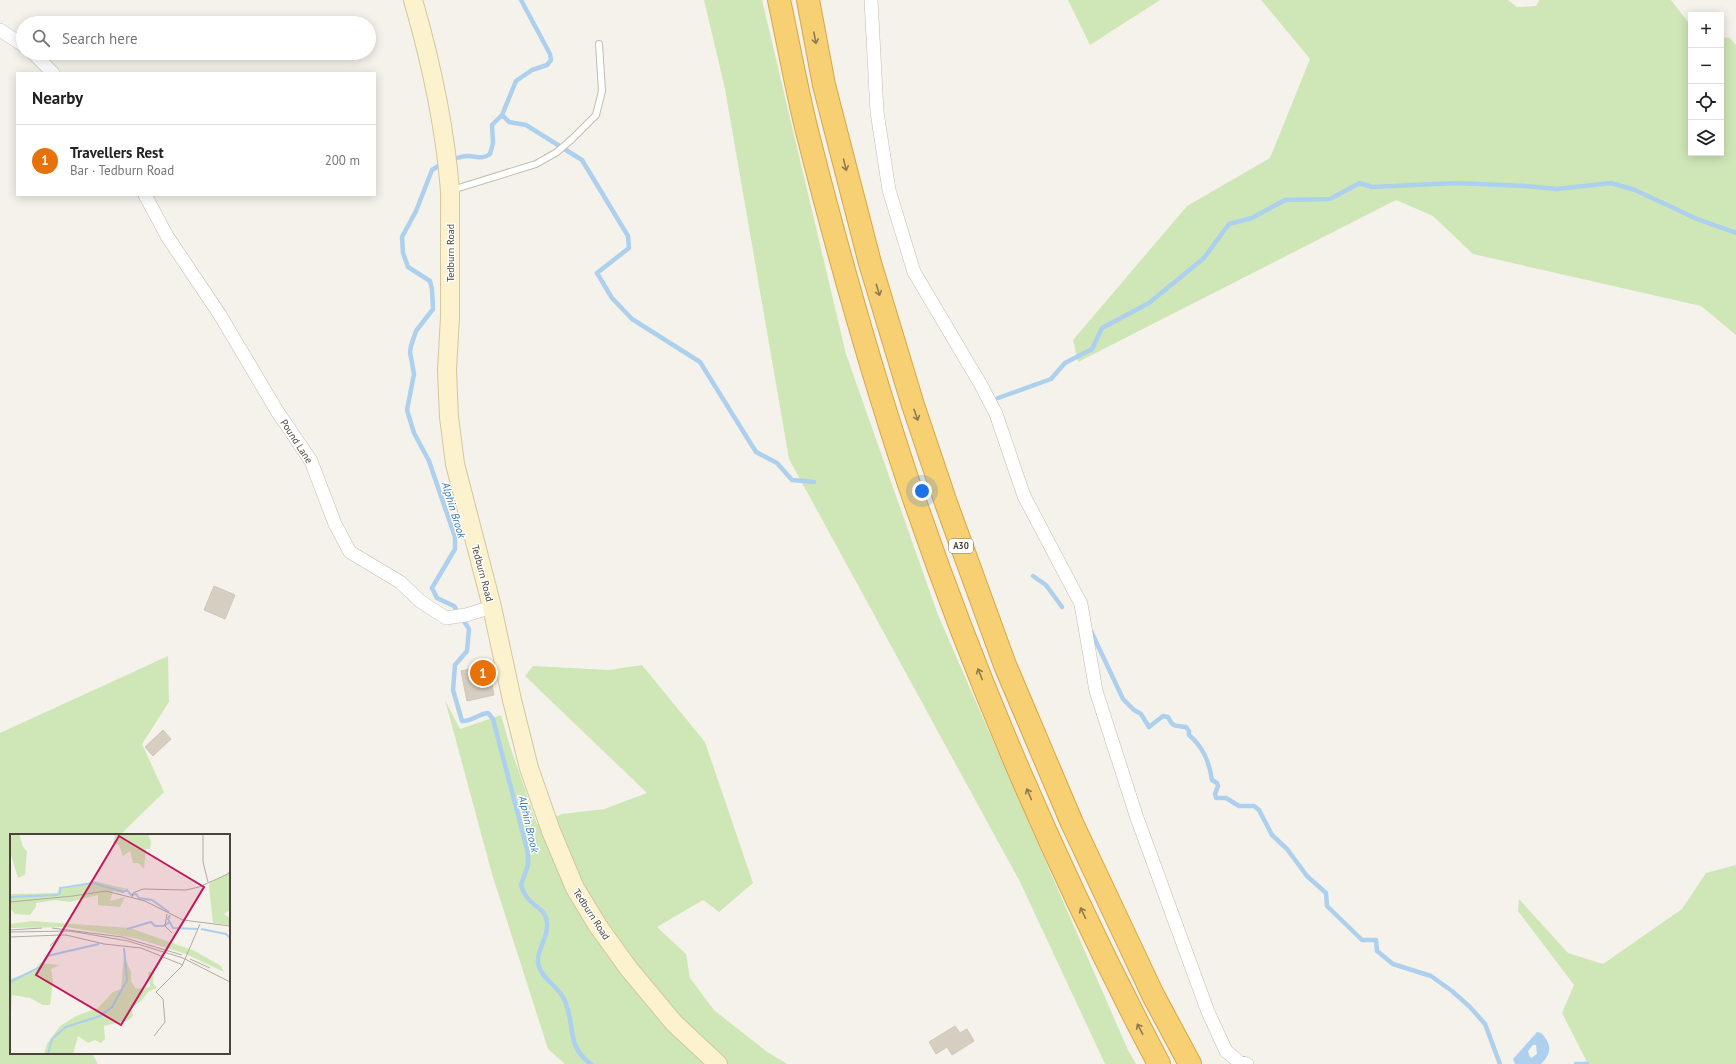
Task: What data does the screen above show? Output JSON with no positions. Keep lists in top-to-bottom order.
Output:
{
  "streets": {
    "highway": ["A30"],
    "street": ["Tedburn Road", "Pound Lane"]
  },
  "crossings": [
    ["Tedburn Road", "Pound Lane"]
  ],
  "water": ["Alphin Brook"],
  "page": {
    "map_buttons": ["+", "−"],
    "search": "Search here",
    "heading": "Nearby",
    "list": [
      {
        "mark": "1",
        "name": "Travellers Rest",
        "note": "Bar · Tedburn Road",
        "value": "200 m"
      }
    ],
    "pins": "1"
  }
}
